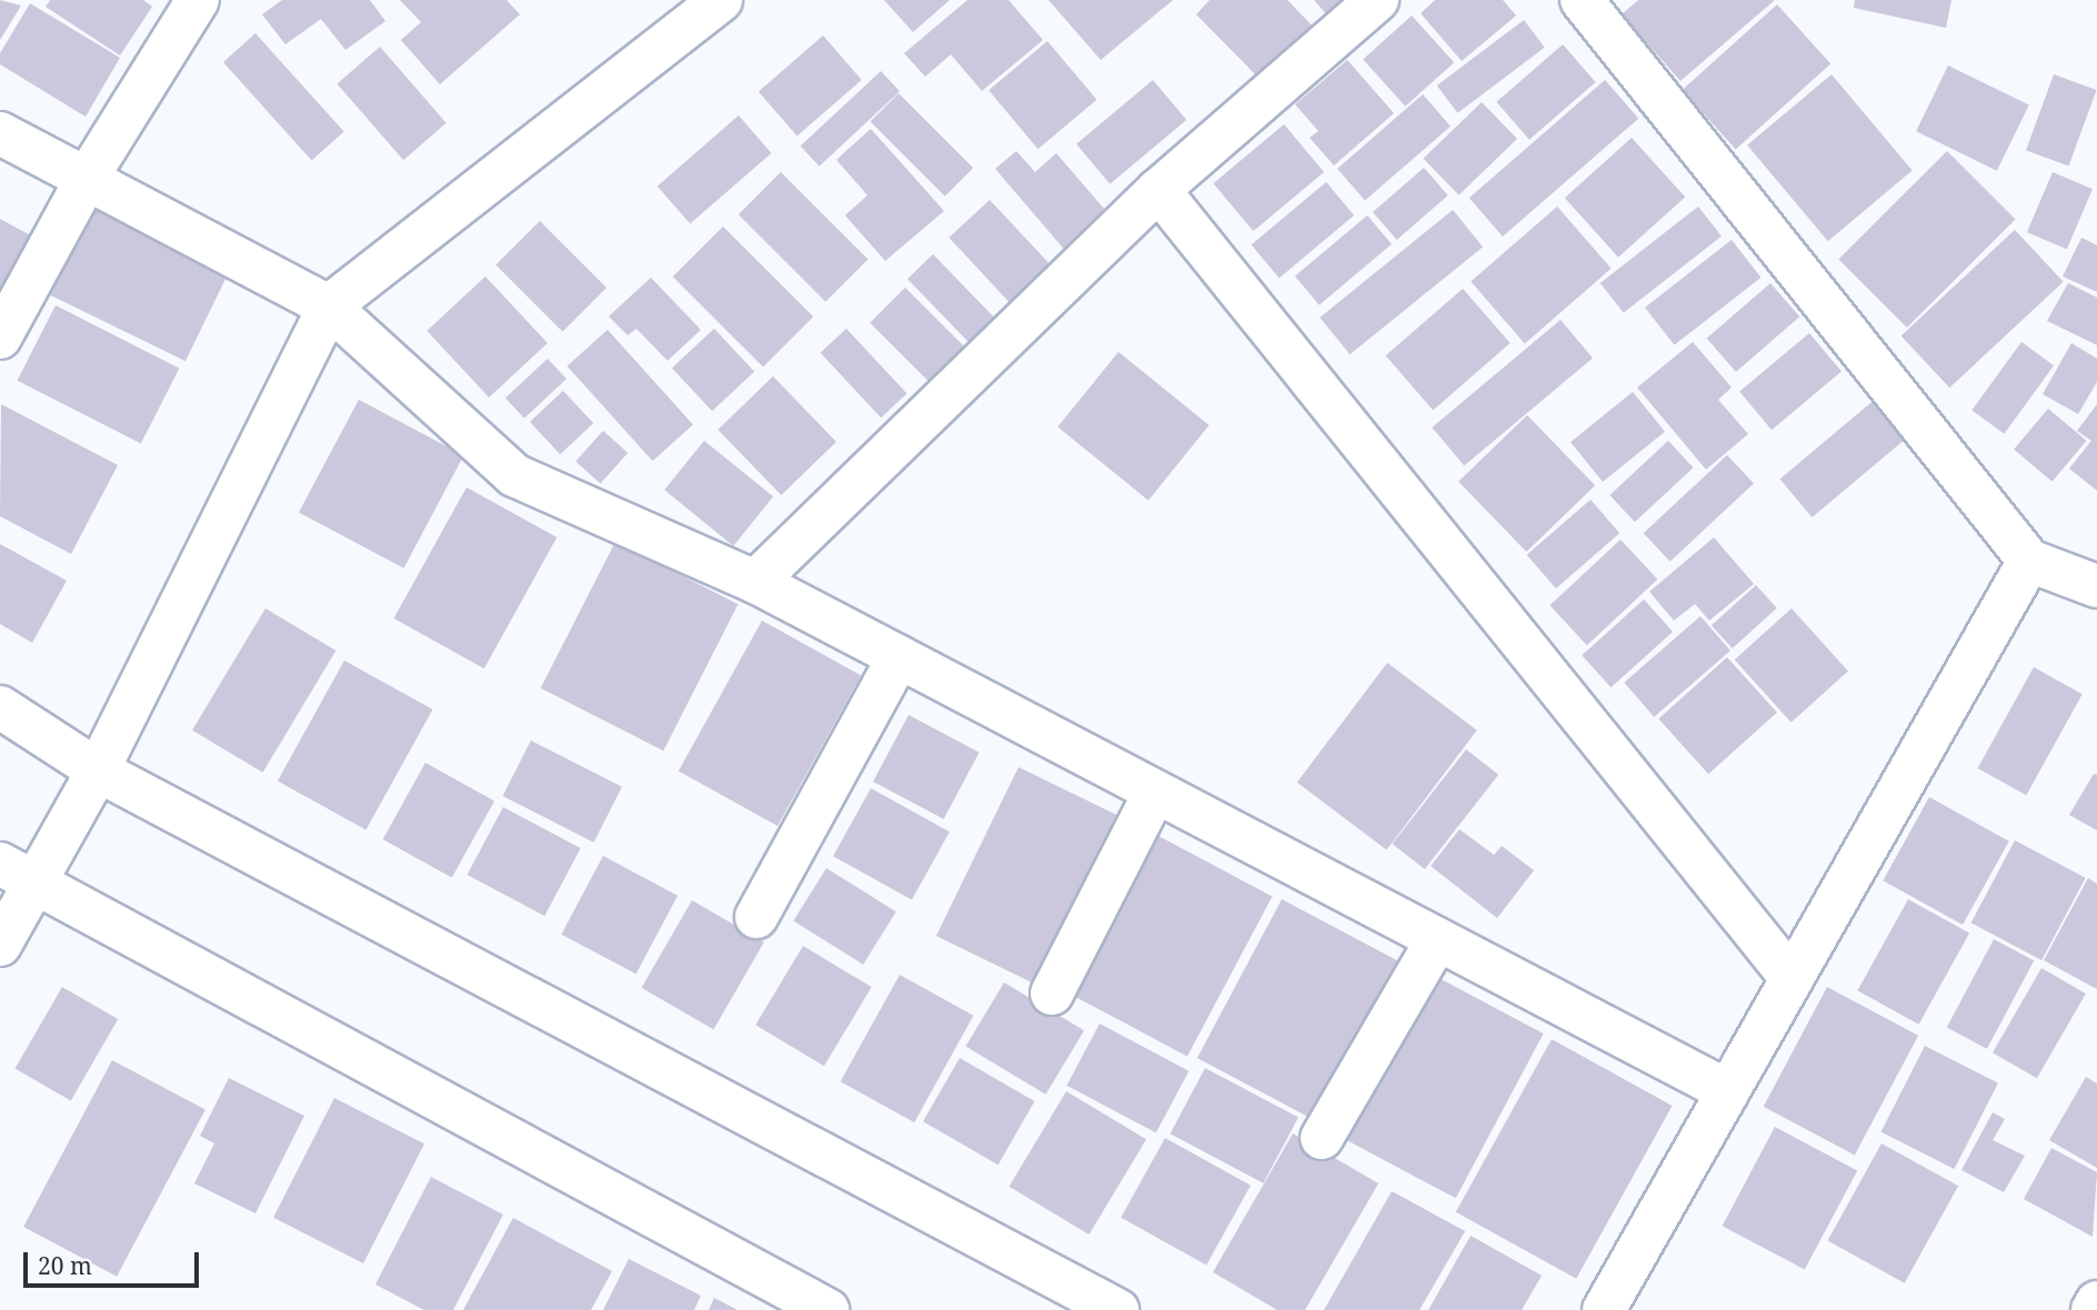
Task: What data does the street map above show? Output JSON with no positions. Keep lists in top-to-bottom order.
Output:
{
  "scale_bar": "20 m"
}
